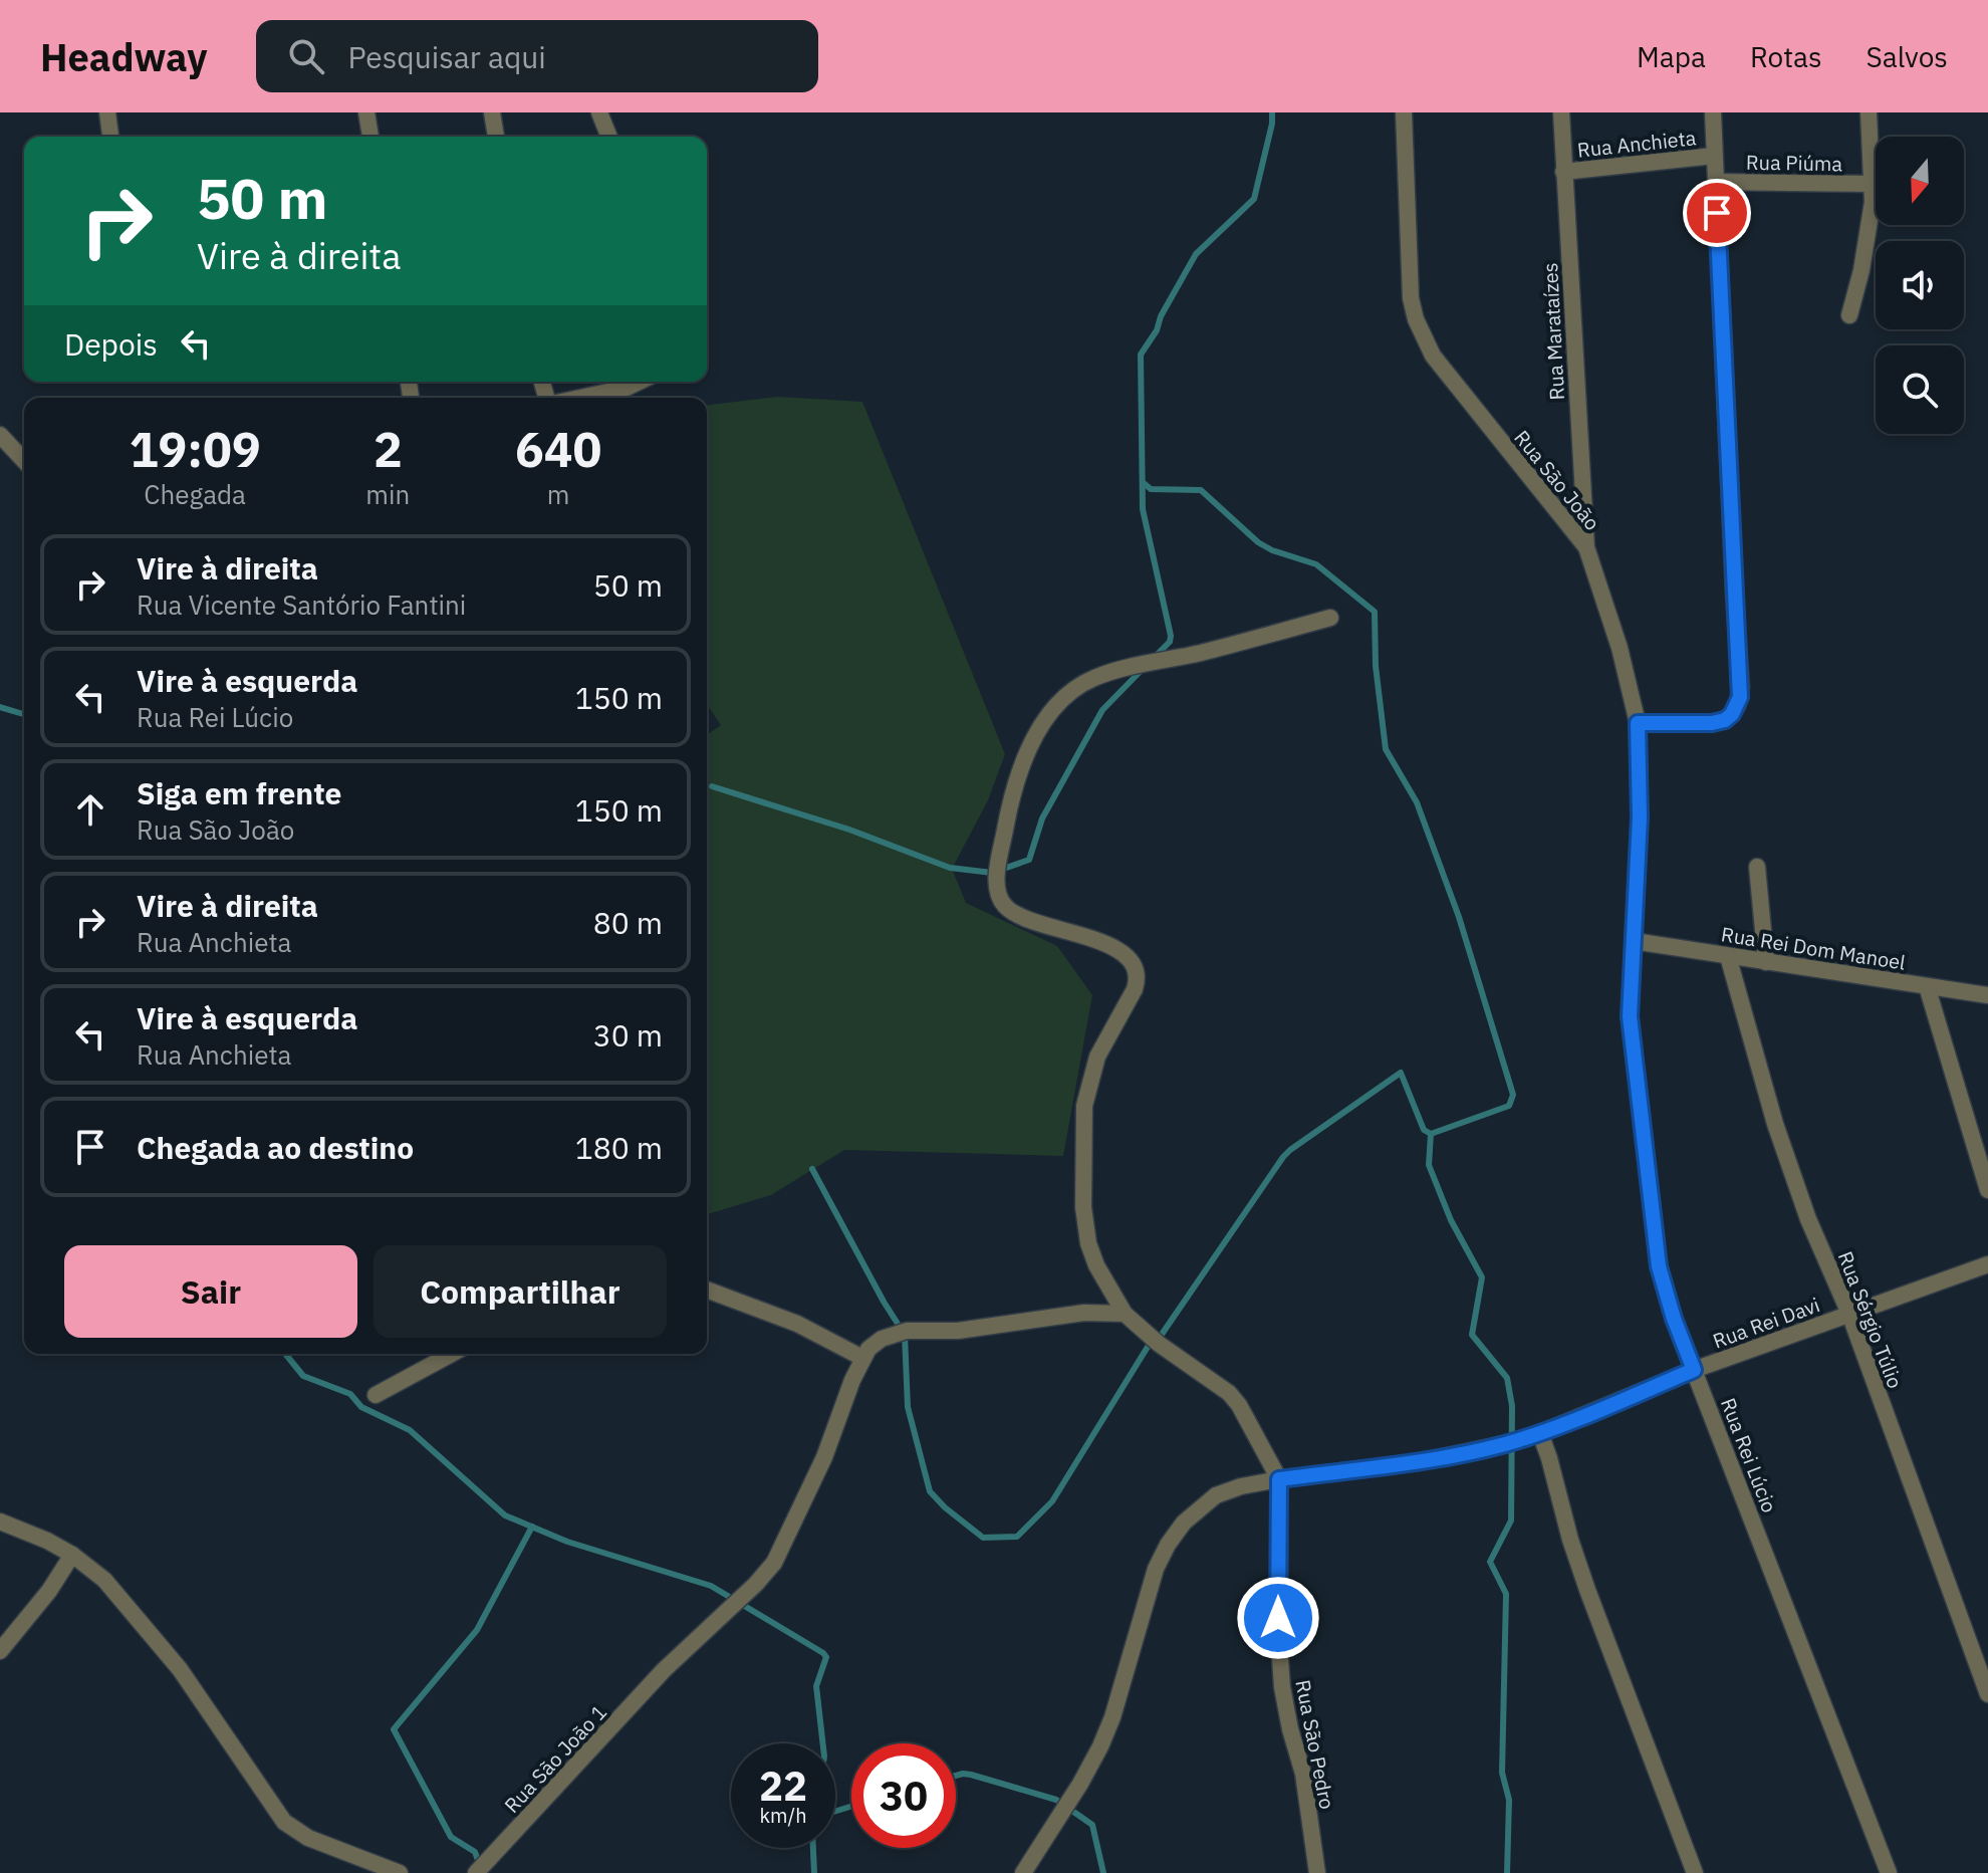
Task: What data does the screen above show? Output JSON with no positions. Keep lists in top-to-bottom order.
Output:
{
  "streets": {
    "street": [
      "Rua Anchieta",
      "Rua Piúma",
      "Rua Marataízes",
      "Rua São João",
      "Rua Rei Dom Manoel",
      "Rua Sérgio Túlio",
      "Rua Rei Davi",
      "Rua Rei Lúcio",
      "Rua São Pedro",
      "Rua São João 1"
    ]
  },
  "crossings": [
    ["Rua Anchieta", "Rua Piúma"],
    ["Rua Anchieta", "Rua Marataízes"],
    ["Rua Anchieta", "Rua São João"],
    ["Rua Marataízes", "Rua São João"],
    ["Rua São João", "Rua Rei Dom Manoel"],
    ["Rua São João", "Rua Rei Lúcio"],
    ["Rua Rei Dom Manoel", "Rua Sérgio Túlio"],
    ["Rua Rei Dom Manoel", "Rua Rei Lúcio"],
    ["Rua Sérgio Túlio", "Rua Rei Davi"],
    ["Rua Rei Davi", "Rua Rei Lúcio"],
    ["Rua Rei Davi", "Rua São Pedro"]
  ],
  "north": "bottom",
  "page": {
    "header": "Headway",
    "search": "Pesquisar aqui",
    "nav": ["Mapa", "Rotas", "Salvos"],
    "turn": ["50 m", "Vire à direita"],
    "then": "Depois",
    "eta": [
      "19:09",
      "Chegada",
      "2",
      "min",
      "640",
      "m"
    ],
    "list": [
      {
        "name": "Vire à direita",
        "note": "Rua Vicente Santório Fantini",
        "value": "50 m"
      },
      {
        "name": "Vire à esquerda",
        "note": "Rua Rei Lúcio",
        "value": "150 m"
      },
      {
        "name": "Siga em frente",
        "note": "Rua São João",
        "value": "150 m"
      },
      {
        "name": "Vire à direita",
        "note": "Rua Anchieta",
        "value": "80 m"
      },
      {
        "name": "Vire à esquerda",
        "note": "Rua Anchieta",
        "value": "30 m"
      },
      {
        "name": "Chegada ao destino",
        "value": "180 m"
      }
    ],
    "buttons": ["Sair", "Compartilhar"],
    "speed": "22 km/h",
    "limit": "30"
  }
}
